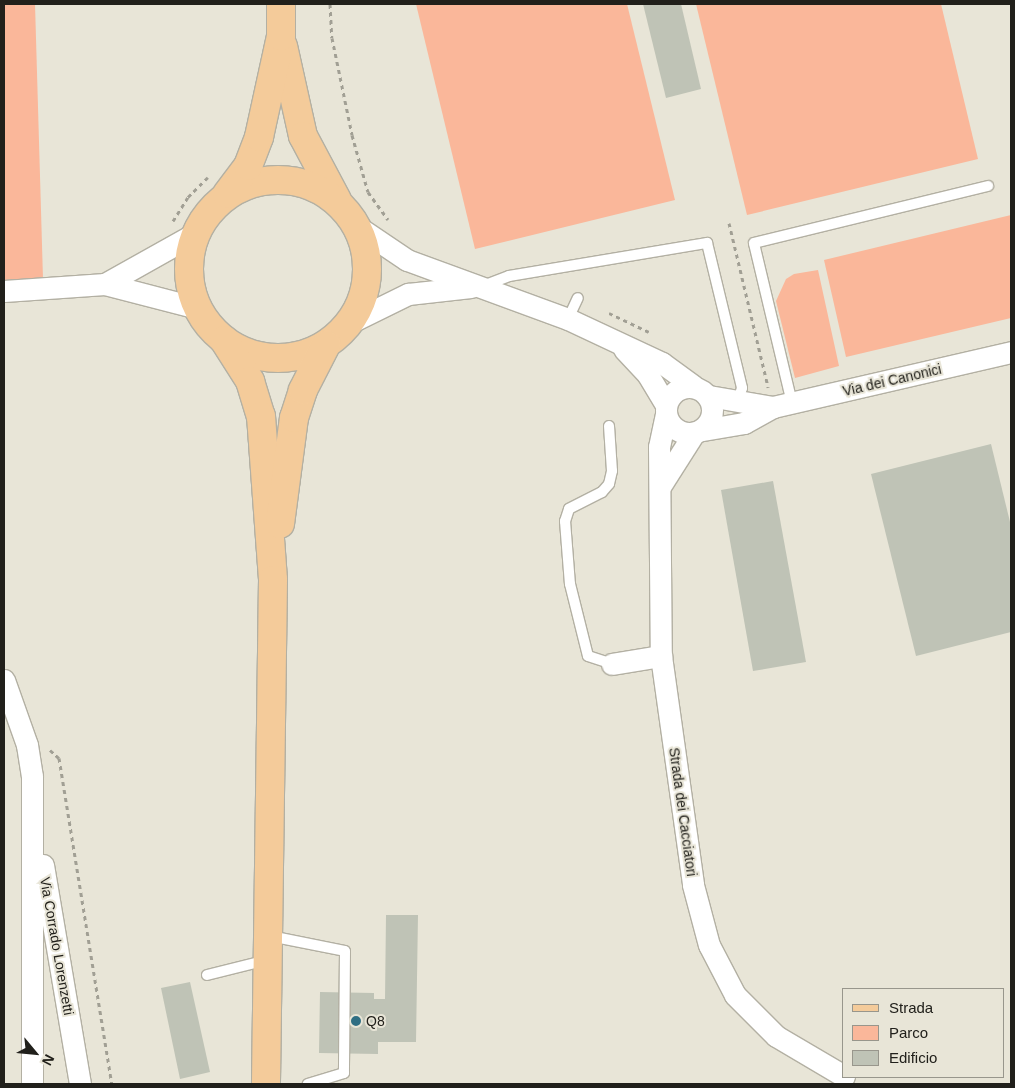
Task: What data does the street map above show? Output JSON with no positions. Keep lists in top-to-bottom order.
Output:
{
  "streets": {
    "street": ["Via dei Canonici", "Strada dei Cacciatori", "Via Corrado Lorenzetti"]
  },
  "crossings": [
    ["Via dei Canonici", "Strada dei Cacciatori"]
  ],
  "places": ["Q8"],
  "legend": ["Strada", "Parco", "Edificio"],
  "north": "bottom right"
}
